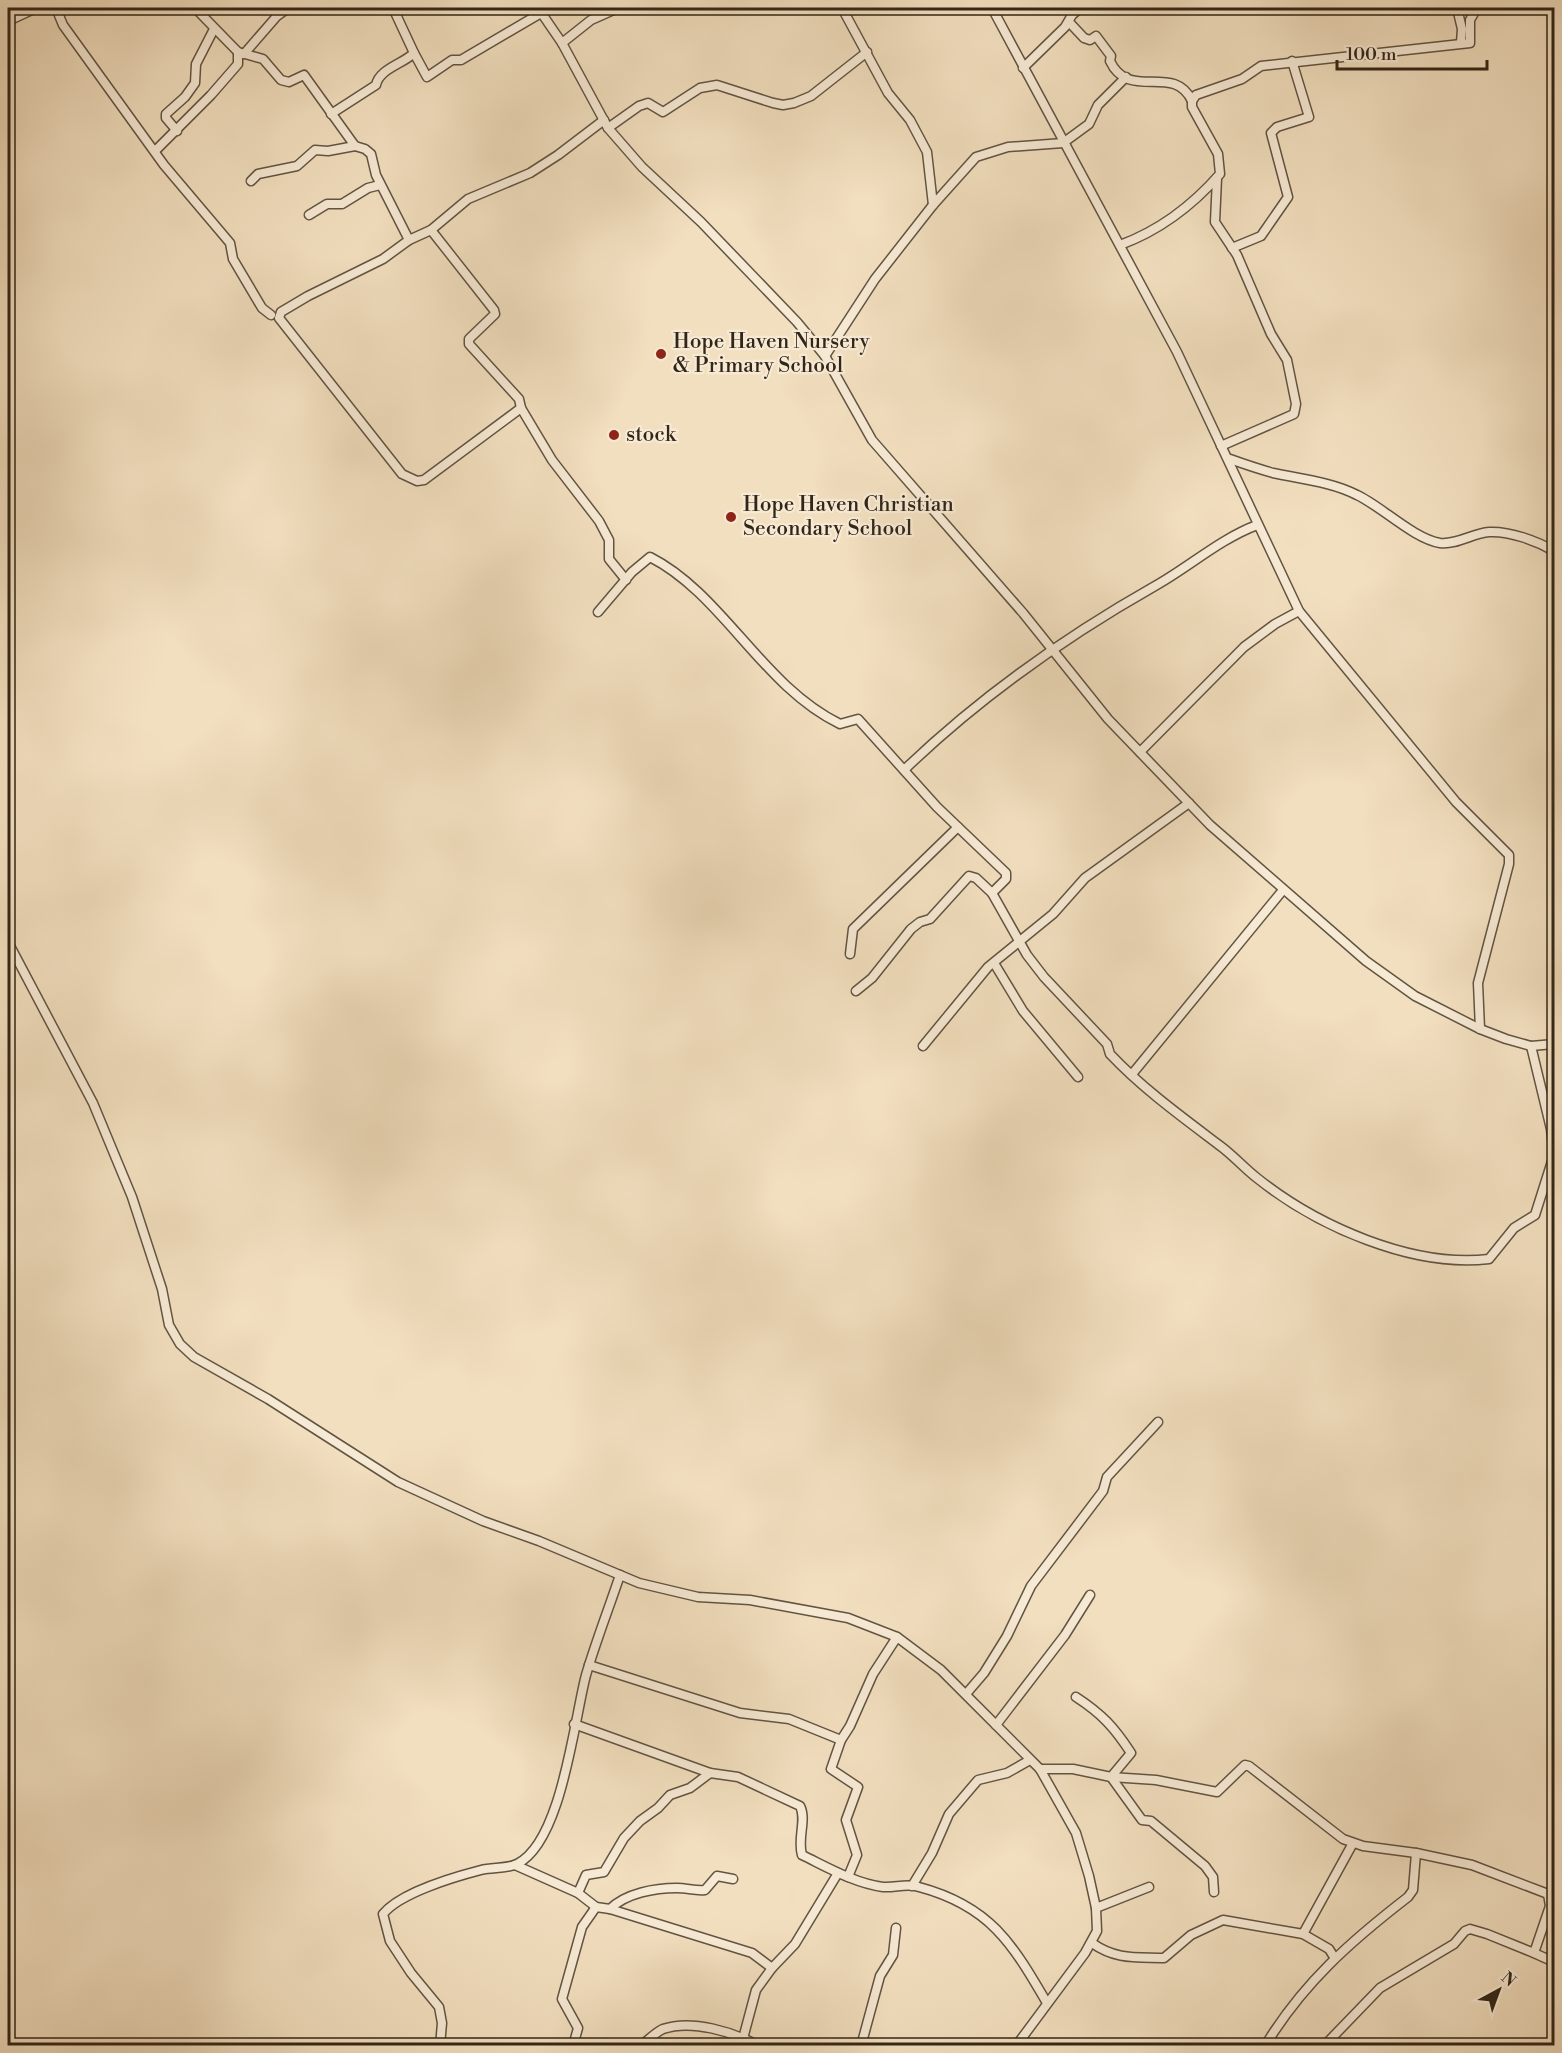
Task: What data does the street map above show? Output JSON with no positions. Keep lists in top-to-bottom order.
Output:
{
  "places": ["Hope Haven Nursery & Primary School", "stock", "Hope Haven Christian Secondary School"],
  "scale_bar": "100 m",
  "north": "top right"
}
